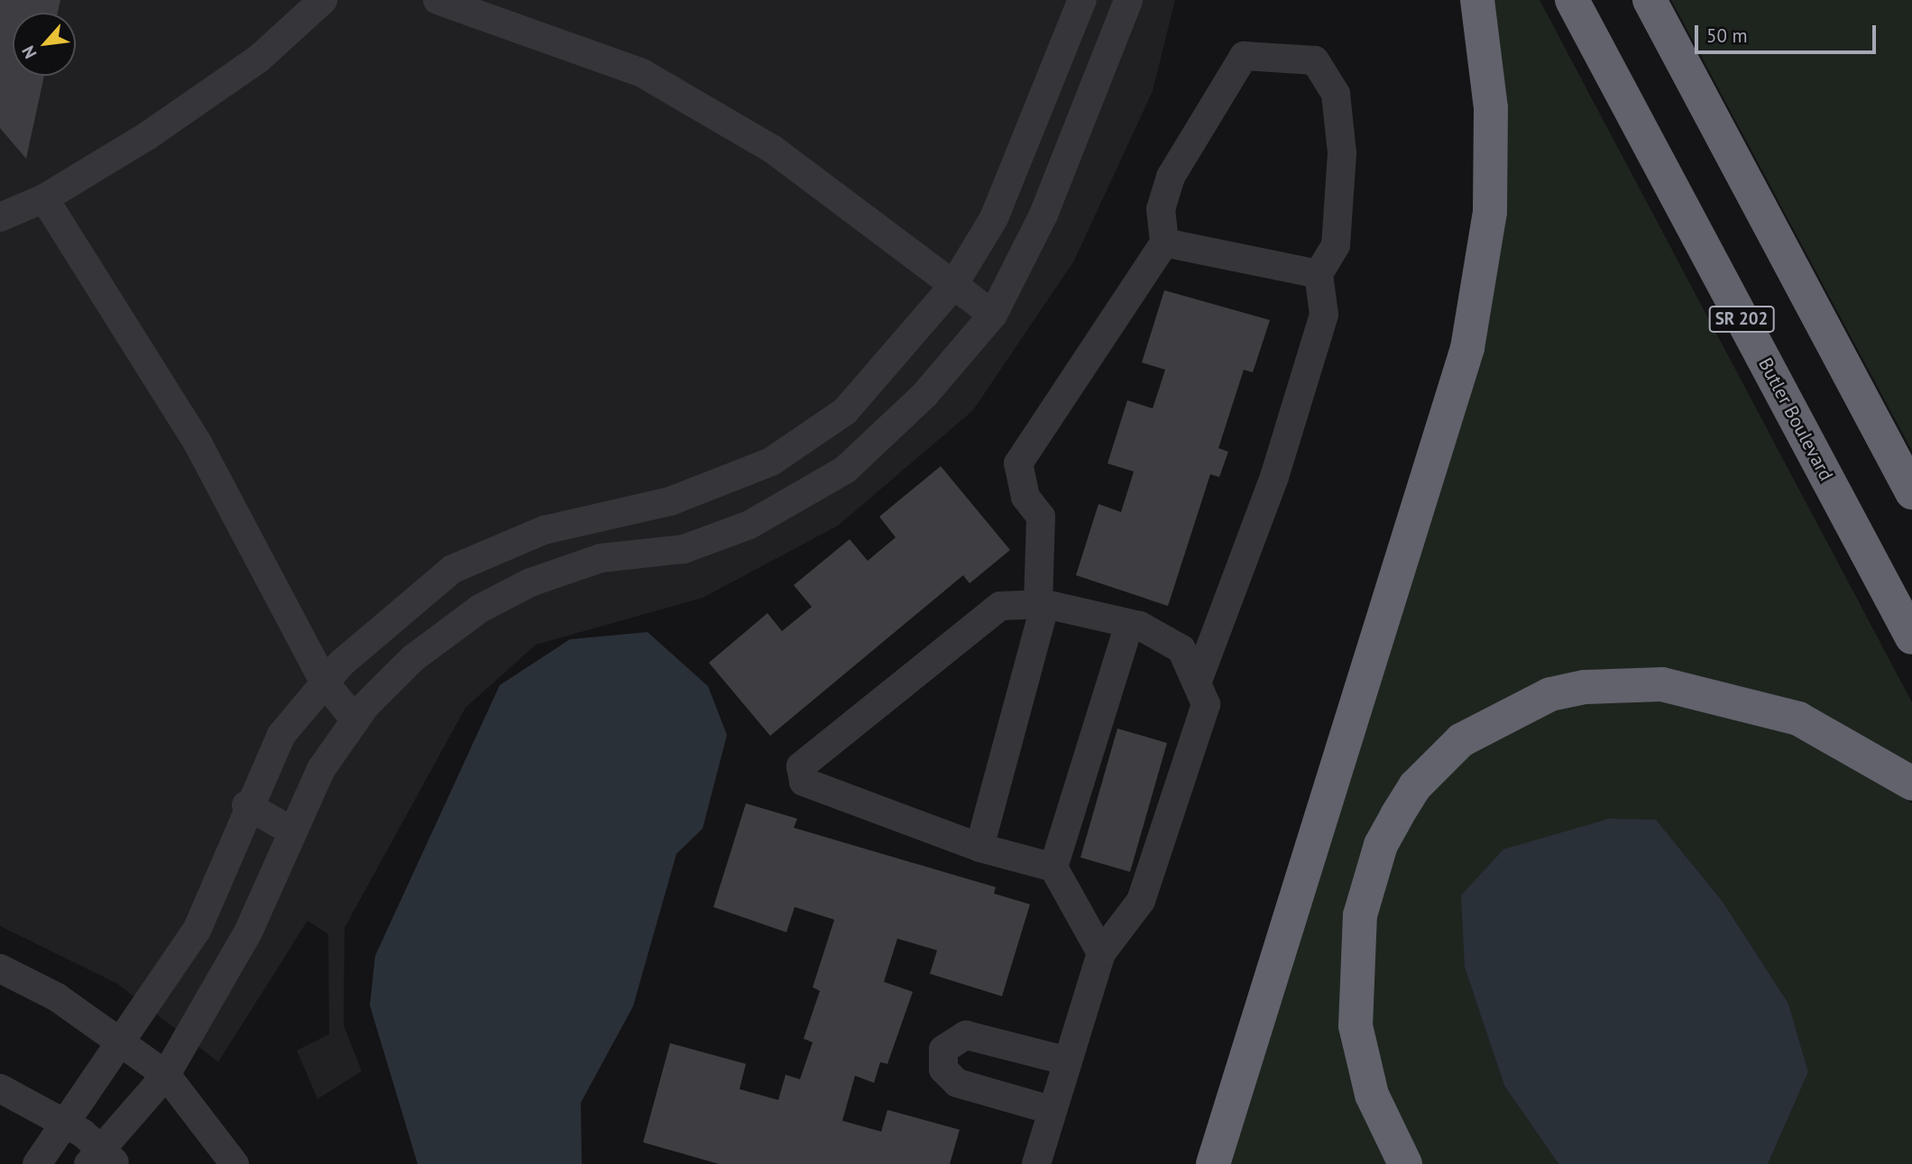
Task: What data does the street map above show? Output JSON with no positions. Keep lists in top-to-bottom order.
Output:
{
  "streets": {
    "highway": ["SR 202", "Butler Boulevard"]
  },
  "scale_bar": "50 m",
  "north": "bottom left"
}
